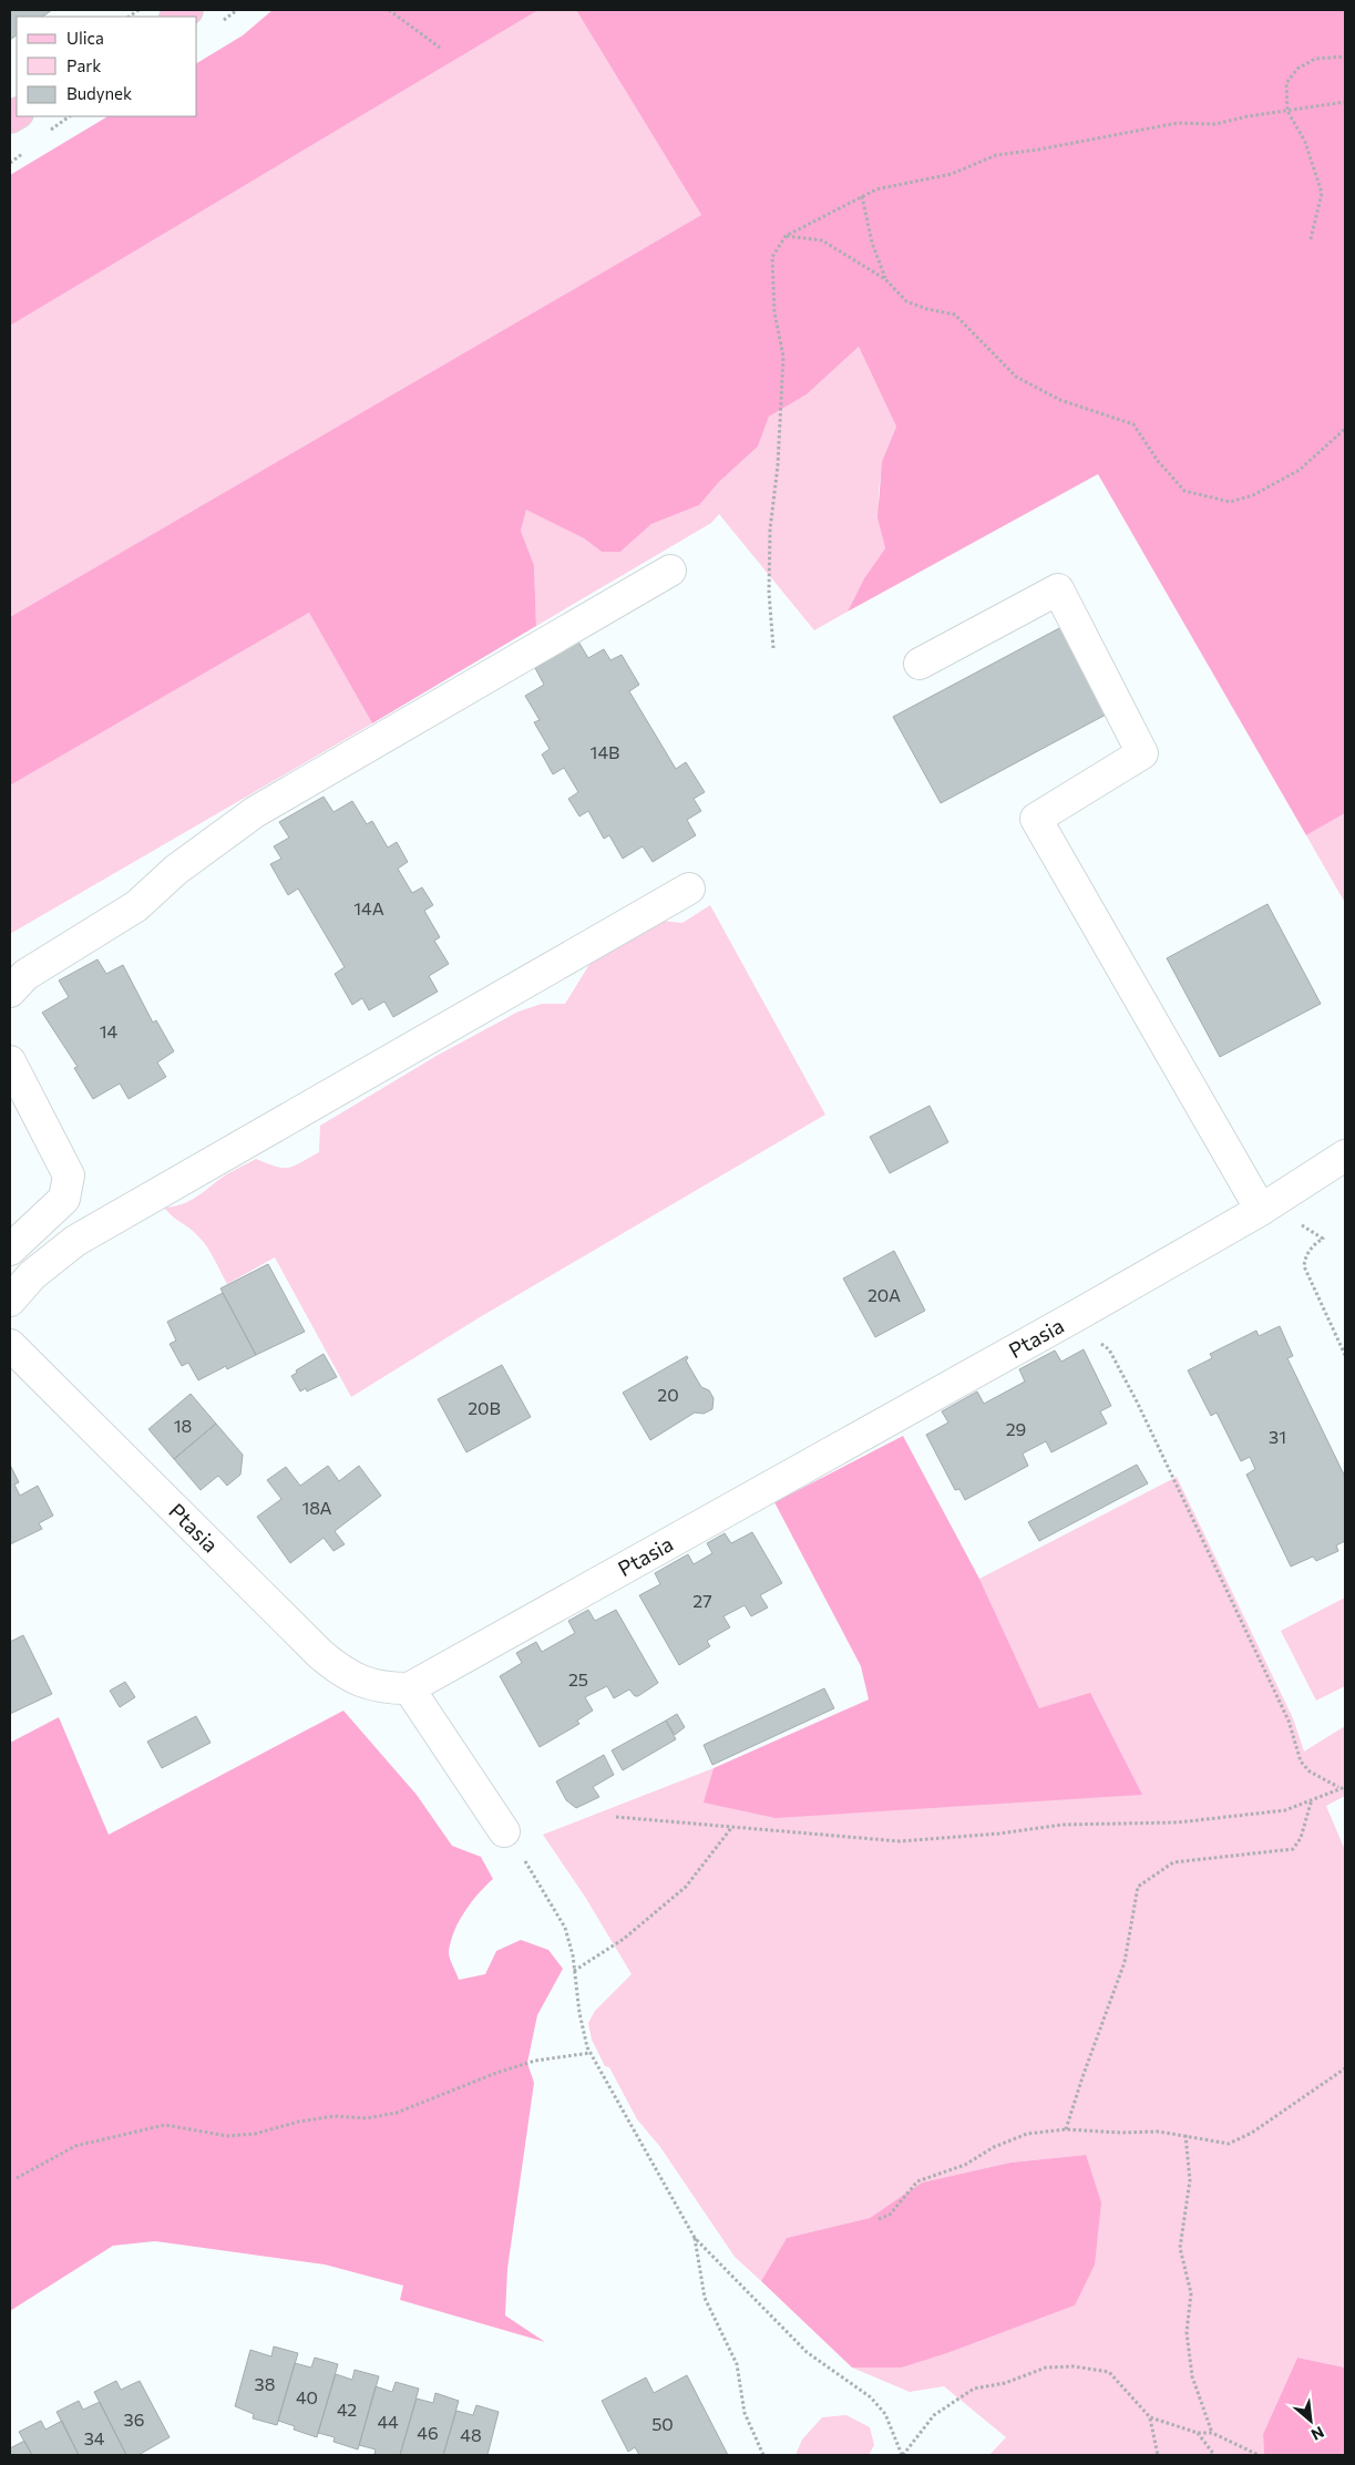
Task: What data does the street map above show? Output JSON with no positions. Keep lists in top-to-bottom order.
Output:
{
  "streets": {
    "street": ["Ptasia"]
  },
  "house_numbers": [
    "14B",
    "14A",
    "14",
    "20A",
    "20",
    "20B",
    "18",
    "29",
    "31",
    "18A",
    "27",
    "25",
    "38",
    "40",
    "42",
    "36",
    "44",
    "50",
    "46",
    "48",
    "34"
  ],
  "legend": ["Ulica", "Park", "Budynek"],
  "north": "bottom right"
}
